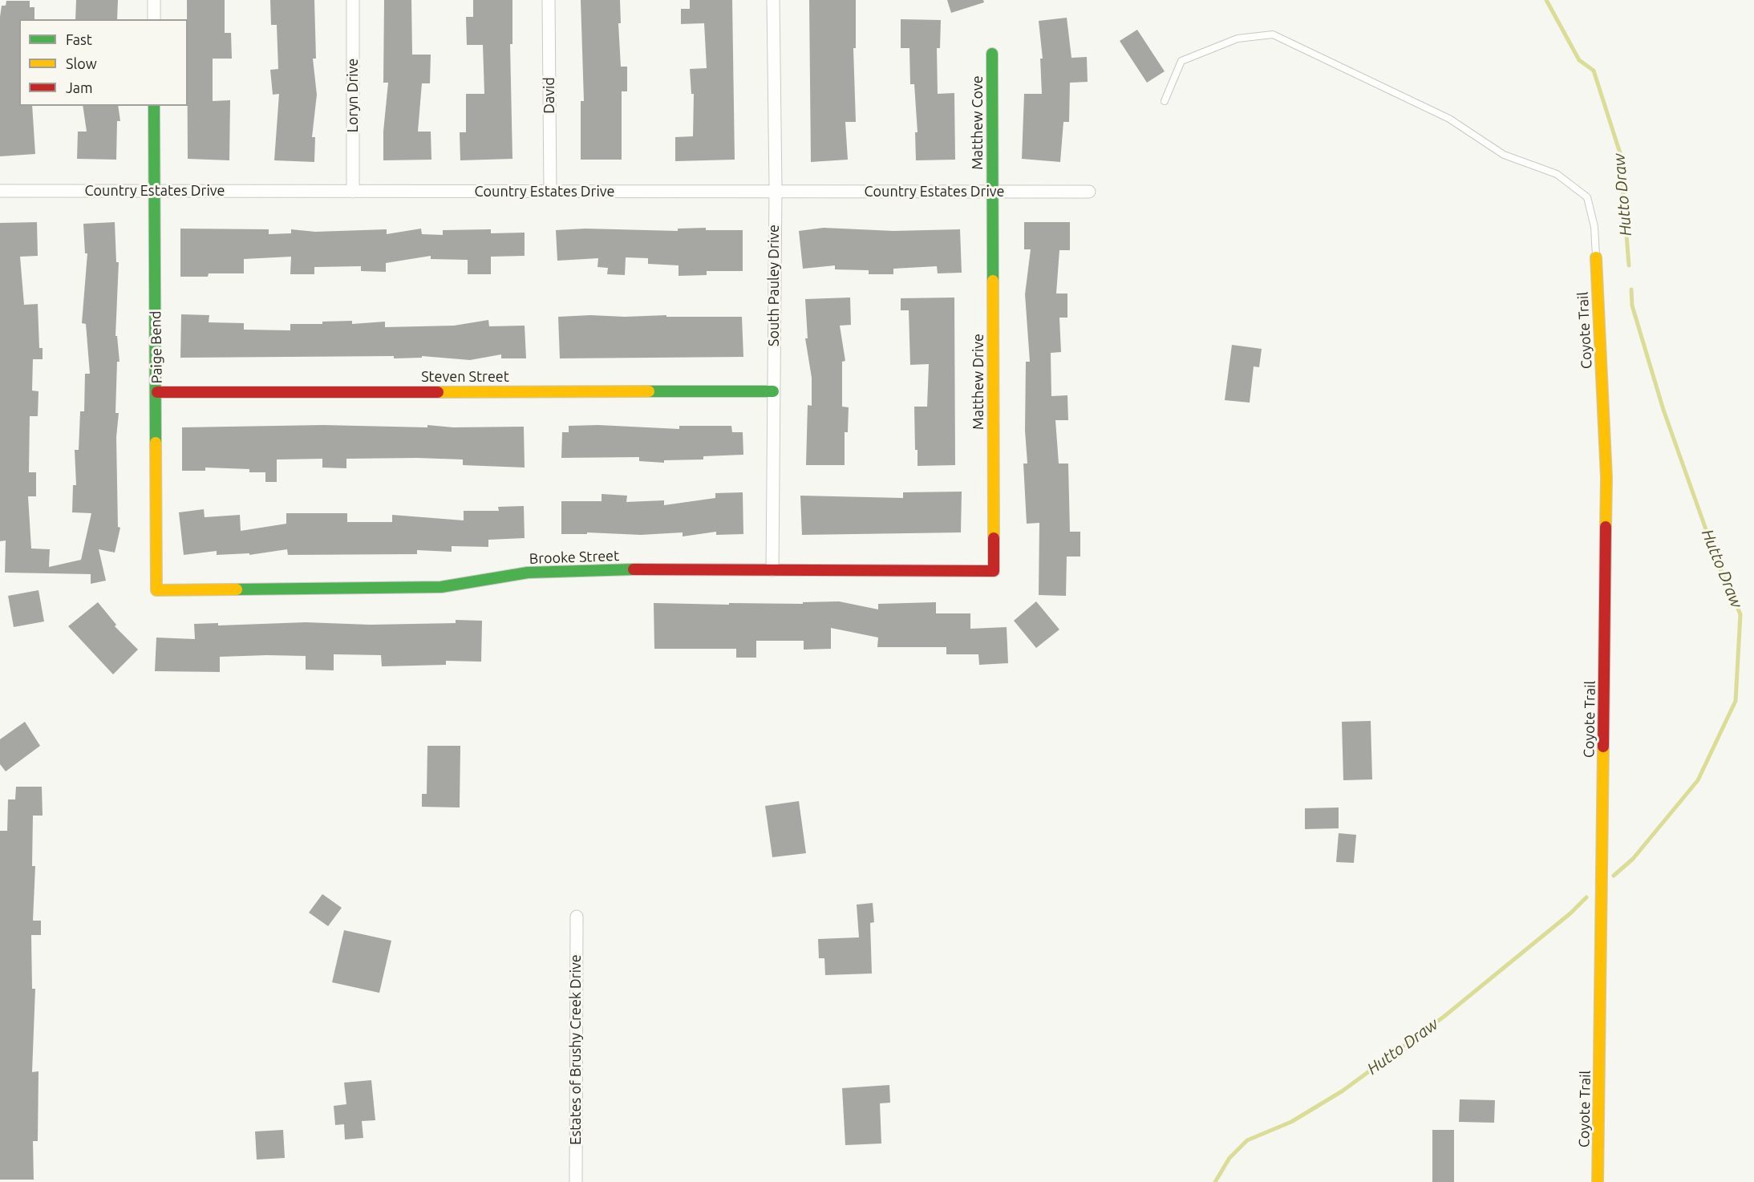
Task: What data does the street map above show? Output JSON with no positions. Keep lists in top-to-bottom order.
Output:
{
  "streets": {
    "street": [
      "Loryn Drive",
      "David",
      "Matthew Cove",
      "Country Estates Drive",
      "South Pauley Drive",
      "Coyote Trail",
      "Paige Bend",
      "Steven Street",
      "Matthew Drive",
      "Brooke Street",
      "Estates of Brushy Creek Drive"
    ]
  },
  "crossings": [
    ["Loryn Drive", "Country Estates Drive"],
    ["David", "Country Estates Drive"],
    ["Matthew Cove", "Country Estates Drive"],
    ["Matthew Cove", "Matthew Drive"],
    ["Country Estates Drive", "South Pauley Drive"],
    ["Country Estates Drive", "Paige Bend"],
    ["Country Estates Drive", "Matthew Drive"],
    ["South Pauley Drive", "Steven Street"],
    ["South Pauley Drive", "Brooke Street"],
    ["Paige Bend", "Steven Street"],
    ["Paige Bend", "Brooke Street"],
    ["Matthew Drive", "Brooke Street"]
  ],
  "water": ["Hutto Draw"],
  "legend": ["Fast", "Slow", "Jam"]
}
